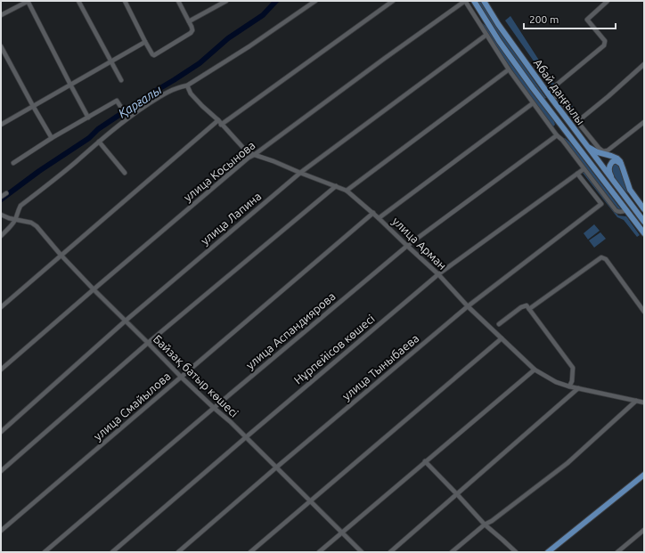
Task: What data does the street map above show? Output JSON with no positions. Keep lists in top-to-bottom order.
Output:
{
  "streets": {
    "main road": ["Абай даңғылы"],
    "street": [
      "улица Косынова",
      "улица Лапина",
      "улица Арман",
      "улица Аспандиярова",
      "Нұрпейісов көшесі",
      "улица Тыныбаева",
      "Байзақ батыр көшесі",
      "улица Смайылова"
    ]
  },
  "crossings": [
    ["улица Косынова", "улица Арман"],
    ["улица Косынова", "Байзақ батыр көшесі"],
    ["улица Лапина", "улица Арман"],
    ["улица Лапина", "Байзақ батыр көшесі"],
    ["улица Арман", "улица Аспандиярова"],
    ["улица Арман", "Нұрпейісов көшесі"],
    ["улица Арман", "улица Тыныбаева"],
    ["улица Арман", "улица Смайылова"],
    ["улица Аспандиярова", "Байзақ батыр көшесі"],
    ["Нұрпейісов көшесі", "улица Тыныбаева"],
    ["Нұрпейісов көшесі", "Байзақ батыр көшесі"],
    ["улица Тыныбаева", "Байзақ батыр көшесі"],
    ["Байзақ батыр көшесі", "улица Смайылова"]
  ],
  "water": ["Қарғалы"],
  "scale_bar": "200 m"
}
